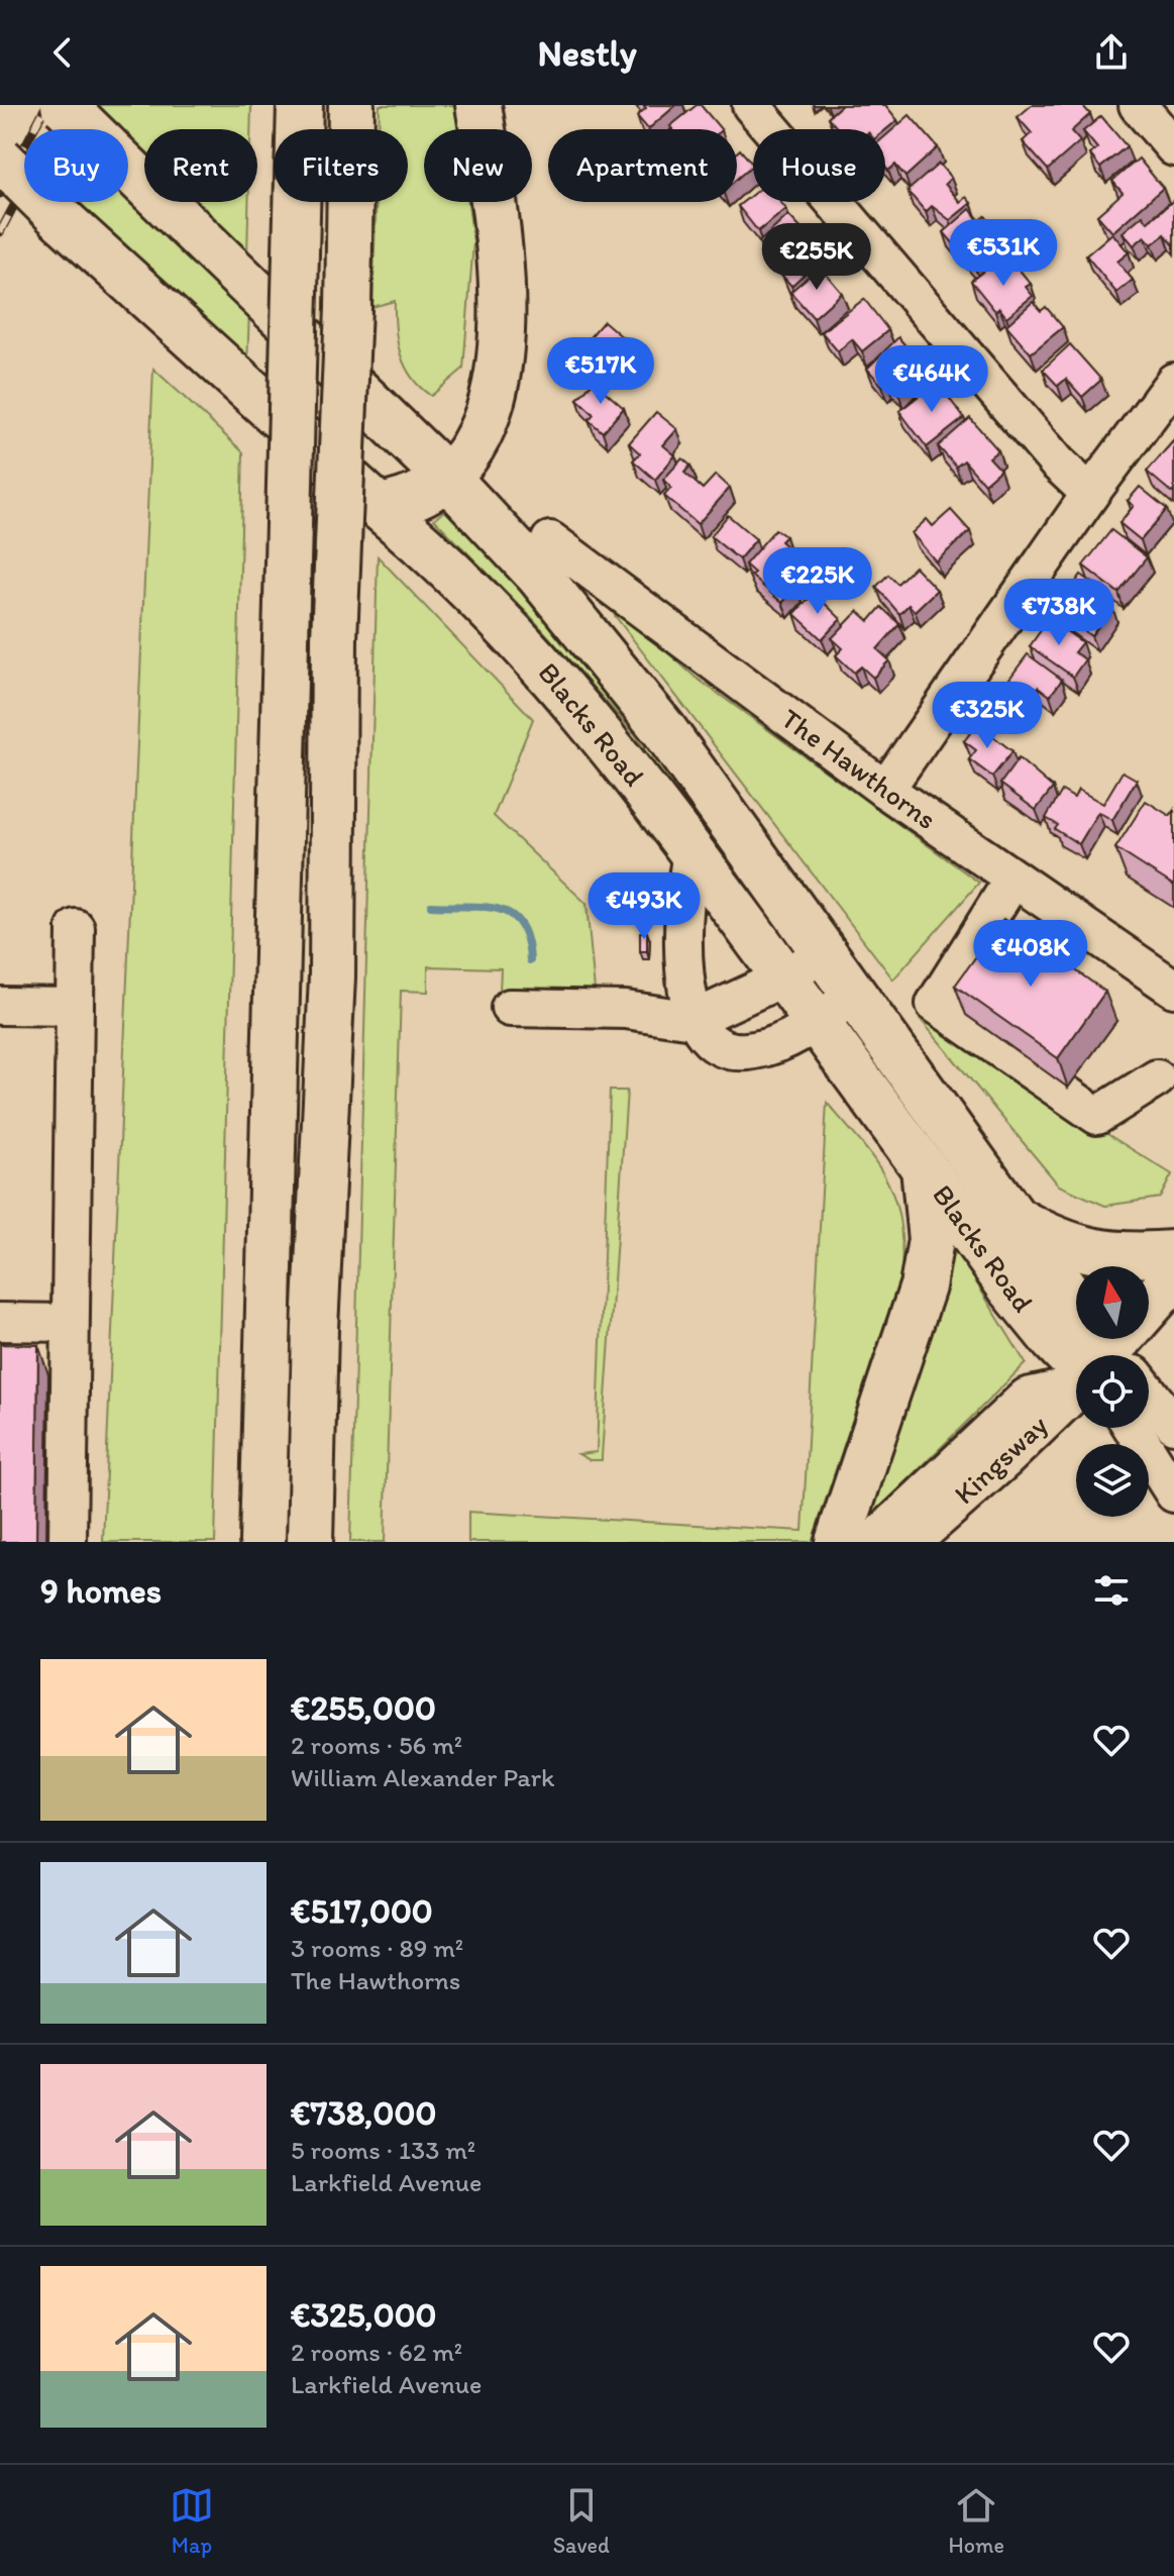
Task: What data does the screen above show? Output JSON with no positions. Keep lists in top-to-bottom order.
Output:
{
  "streets": {
    "main road": ["Blacks Road", "Kingsway"],
    "street": ["The Hawthorns"]
  },
  "north": "top",
  "page": {
    "header": "Nestly",
    "chip": [
      "Buy",
      "Rent",
      "Filters",
      "New",
      "Apartment",
      "House"
    ],
    "price": [
      "€531K",
      "€255K",
      "€517K",
      "€464K",
      "€225K",
      "€738K",
      "€325K",
      "€493K",
      "€408K"
    ],
    "heading": "9 homes",
    "list": [
      {
        "name": "€255,000",
        "note": "2 rooms · 56 m² · William Alexander Park"
      },
      {
        "name": "€517,000",
        "note": "3 rooms · 89 m² · The Hawthorns"
      },
      {
        "name": "€738,000",
        "note": "5 rooms · 133 m² · Larkfield Avenue"
      },
      {
        "name": "€325,000",
        "note": "2 rooms · 62 m² · Larkfield Avenue"
      }
    ],
    "tabs": ["Map", "Saved", "Home"]
  }
}
